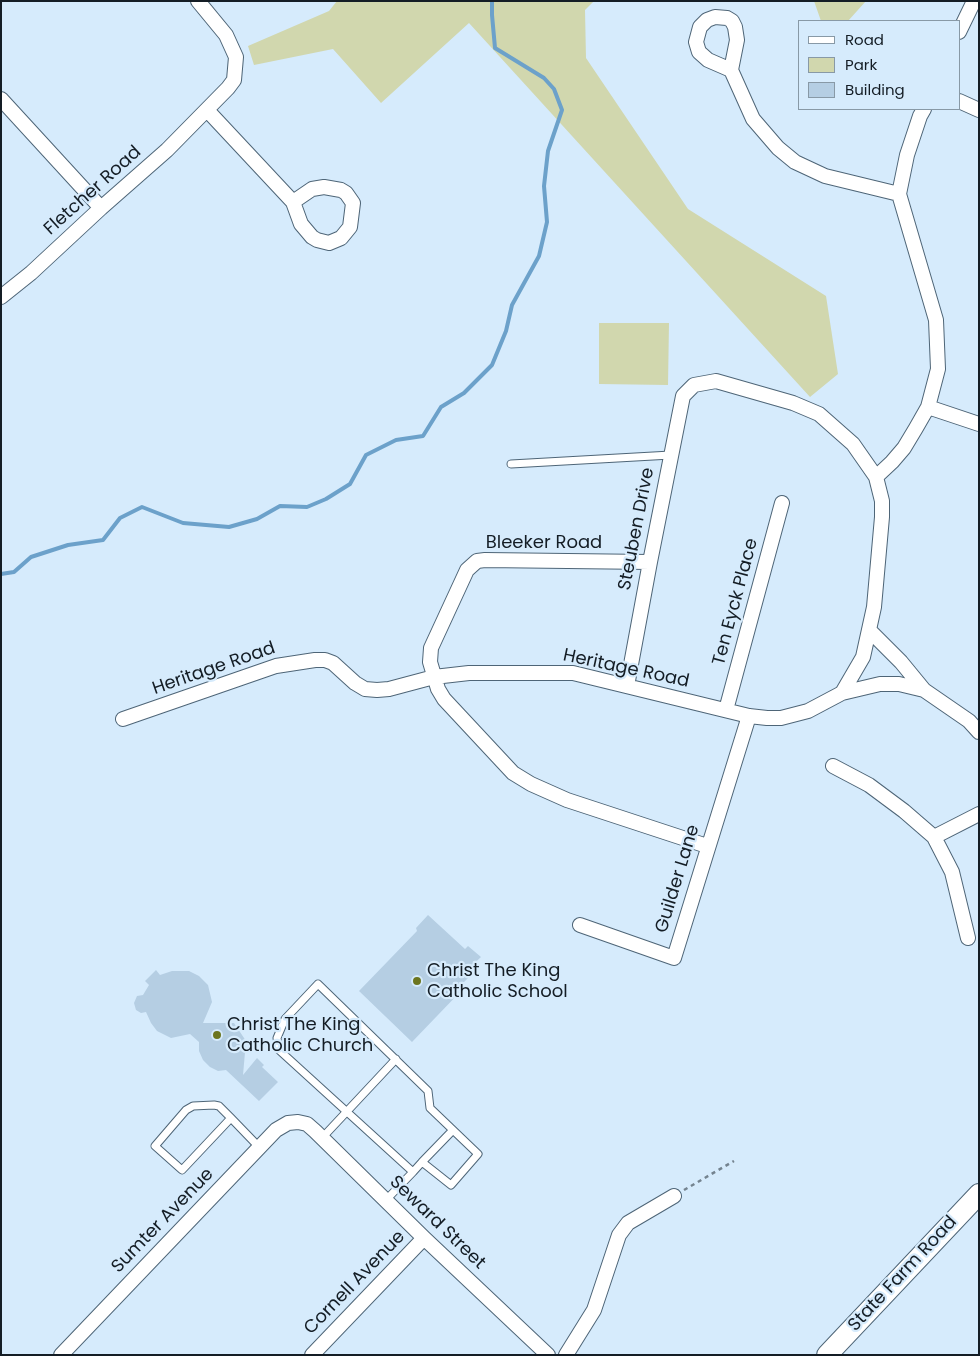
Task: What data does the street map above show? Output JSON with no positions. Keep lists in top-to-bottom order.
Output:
{
  "streets": {
    "main road": ["State Farm Road"],
    "street": [
      "Fletcher Road",
      "Steuben Drive",
      "Bleeker Road",
      "Ten Eyck Place",
      "Heritage Road",
      "Guilder Lane",
      "Sumter Avenue",
      "Seward Street",
      "Cornell Avenue"
    ]
  },
  "crossings": [
    ["Steuben Drive", "Bleeker Road"],
    ["Steuben Drive", "Heritage Road"],
    ["Bleeker Road", "Heritage Road"],
    ["Bleeker Road", "Guilder Lane"],
    ["Ten Eyck Place", "Heritage Road"],
    ["Heritage Road", "Guilder Lane"],
    ["Sumter Avenue", "Seward Street"],
    ["Seward Street", "Cornell Avenue"]
  ],
  "places": ["Christ The King Catholic School", "Christ The King Catholic Church"],
  "legend": ["Road", "Park", "Building"]
}
